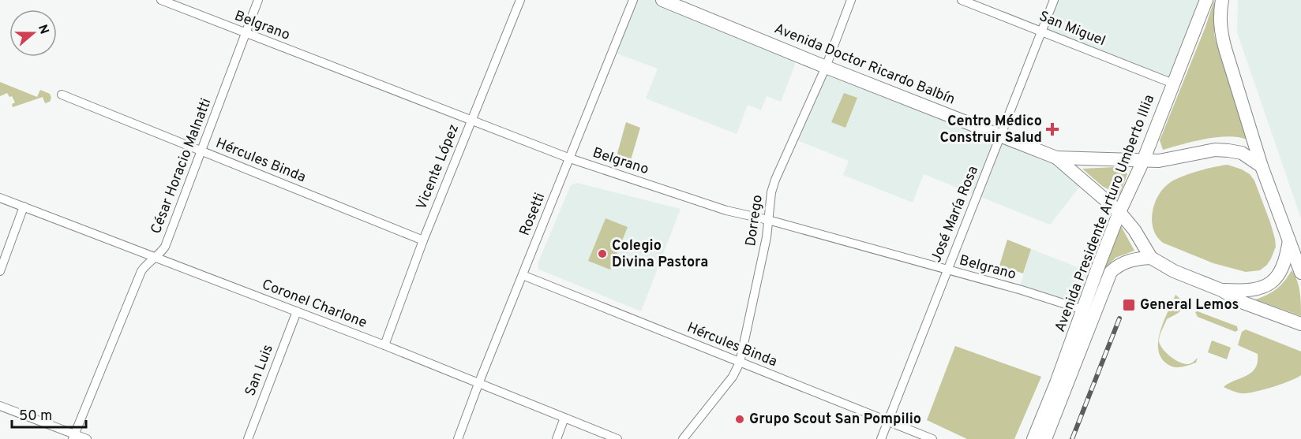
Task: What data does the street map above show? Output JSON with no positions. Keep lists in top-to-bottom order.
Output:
{
  "streets": {
    "main road": ["Avenida Doctor Ricardo Balbín", "Avenida Presidente Arturo Umberto Illia"],
    "street": [
      "Belgrano",
      "San Miguel",
      "Hércules Binda",
      "César Horacio Malnatti",
      "Vicente López",
      "Rosetti",
      "José María Rosa",
      "Dorrego",
      "Coronel Charlone",
      "San Luis"
    ]
  },
  "crossings": [
    ["Belgrano", "César Horacio Malnatti"],
    ["Belgrano", "Vicente López"],
    ["Belgrano", "Avenida Presidente Arturo Umberto Illia"],
    ["Belgrano", "Rosetti"],
    ["Belgrano", "José María Rosa"],
    ["Belgrano", "Dorrego"],
    ["San Miguel", "Avenida Presidente Arturo Umberto Illia"],
    ["San Miguel", "José María Rosa"],
    ["Avenida Doctor Ricardo Balbín", "Avenida Presidente Arturo Umberto Illia"],
    ["Avenida Doctor Ricardo Balbín", "José María Rosa"],
    ["Avenida Doctor Ricardo Balbín", "Dorrego"],
    ["Hércules Binda", "César Horacio Malnatti"],
    ["Hércules Binda", "Vicente López"],
    ["Hércules Binda", "Rosetti"],
    ["Hércules Binda", "José María Rosa"],
    ["Hércules Binda", "Dorrego"],
    ["César Horacio Malnatti", "Coronel Charlone"],
    ["Vicente López", "Coronel Charlone"],
    ["Rosetti", "Coronel Charlone"],
    ["Coronel Charlone", "San Luis"]
  ],
  "places": {
    "health": ["Centro Médico Construir Salud"],
    "other": ["Colegio Divina Pastora", "Grupo Scout San Pompilio"],
    "transit": ["General Lemos"]
  },
  "scale_bar": "50 m",
  "north": "right"
}
